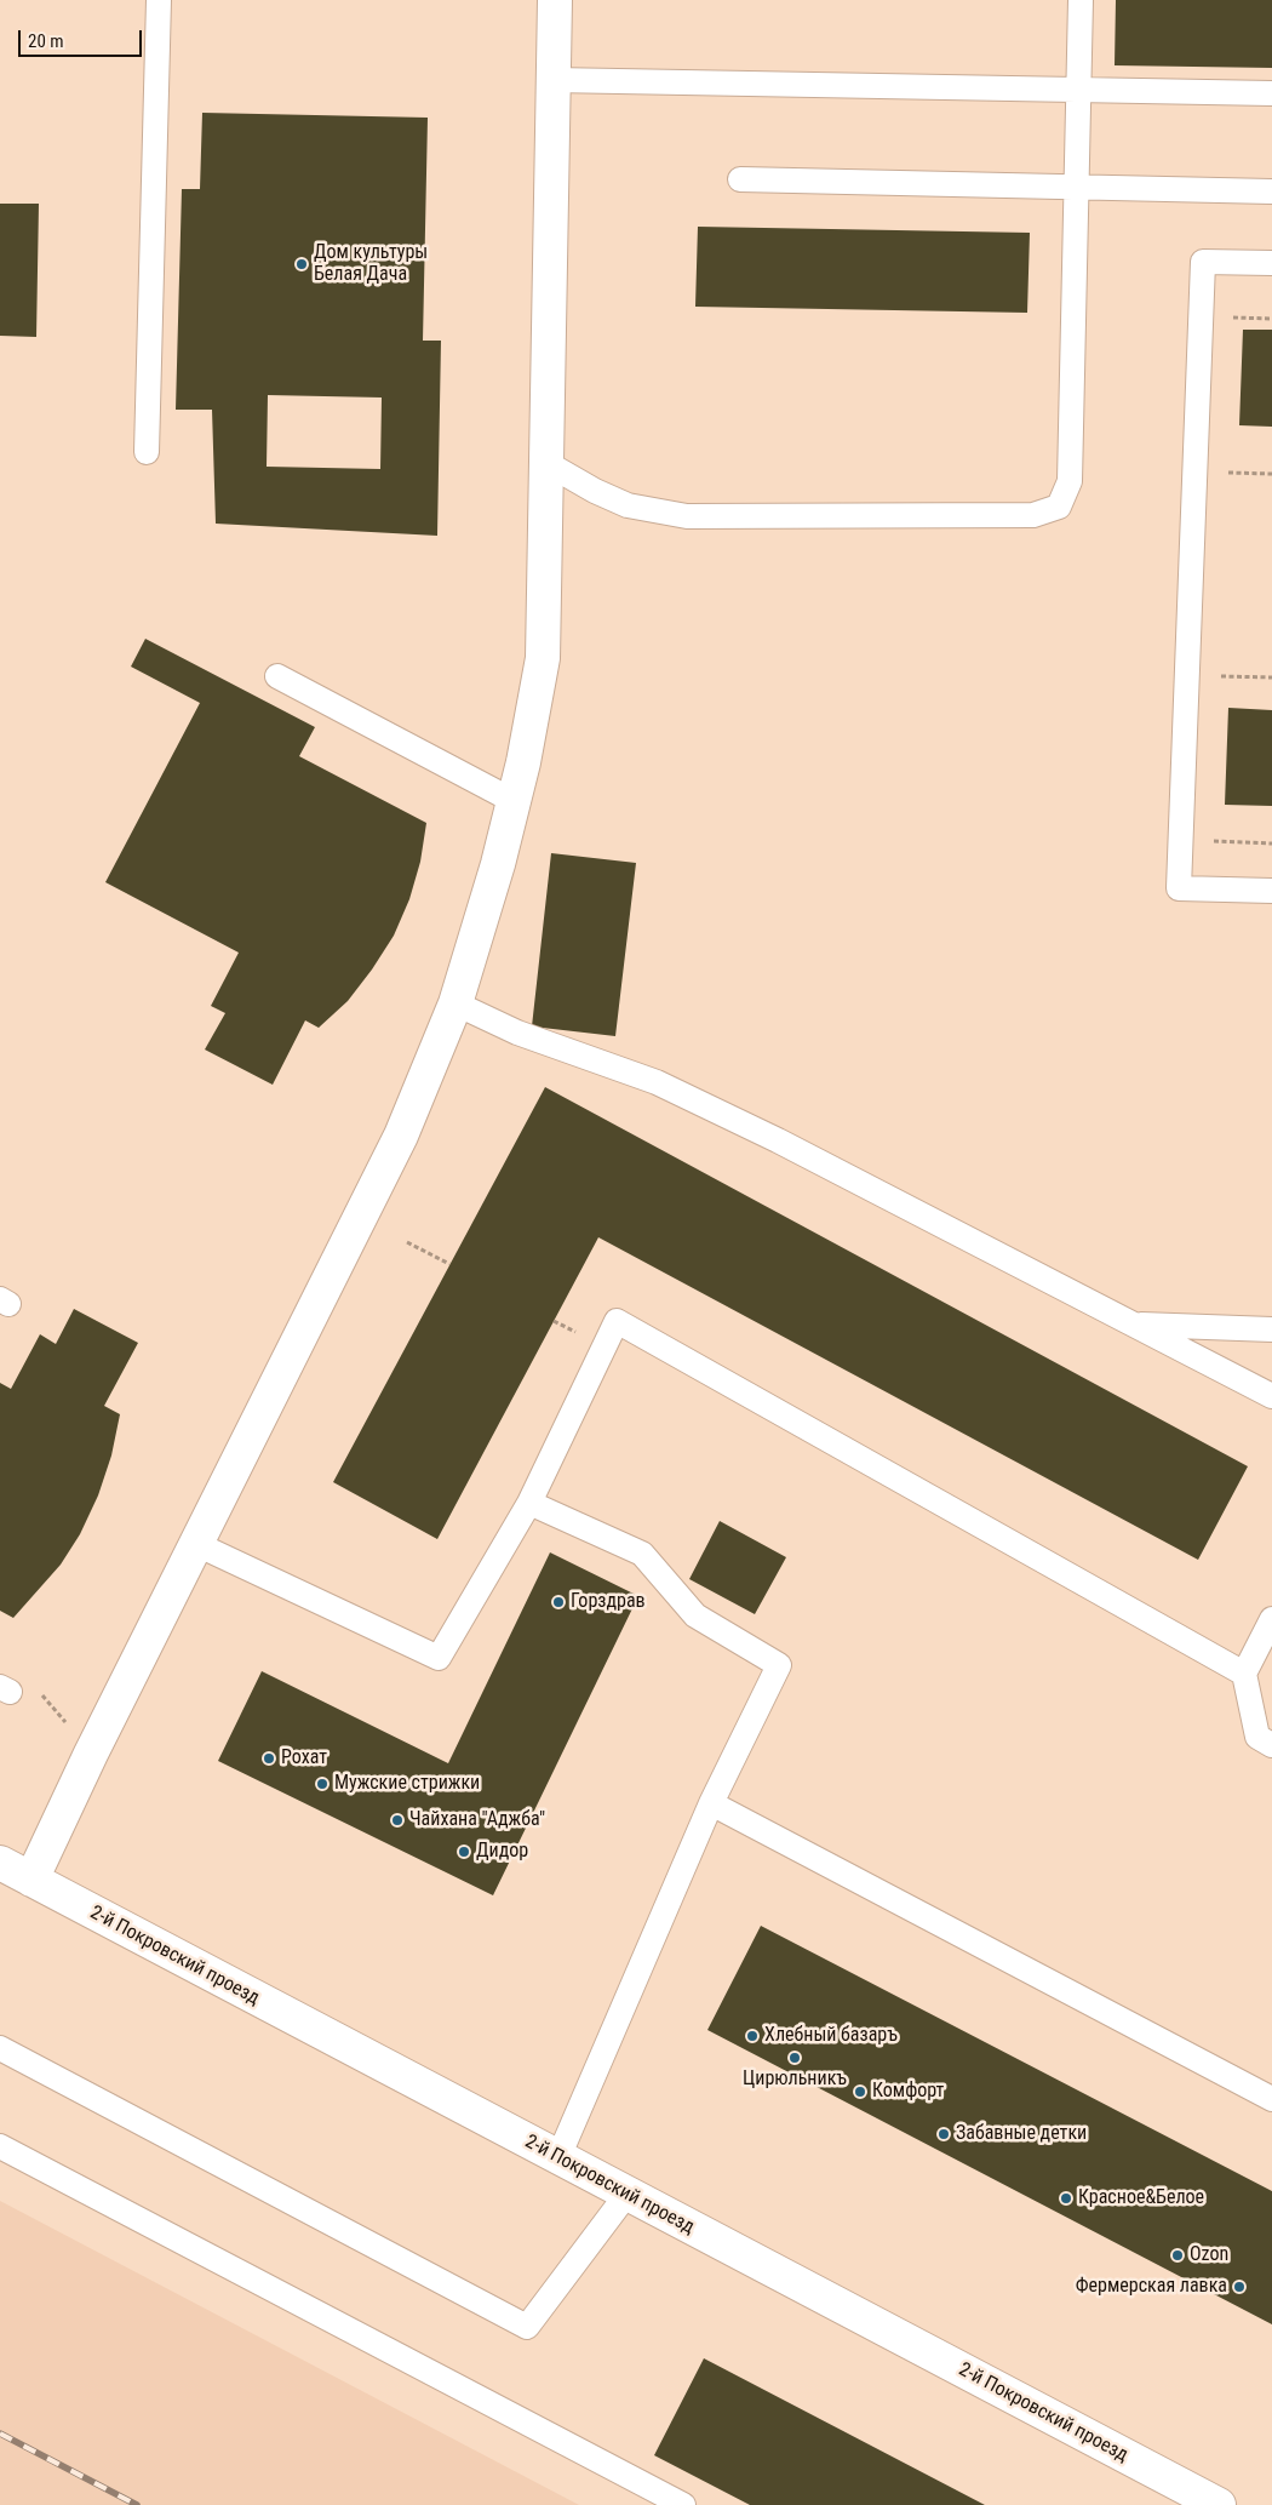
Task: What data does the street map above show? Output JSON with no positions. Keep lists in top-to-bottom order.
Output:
{
  "streets": {
    "street": ["2-й Покровский проезд"]
  },
  "places": [
    "Дом культуры Белая Дача",
    "Горздрав",
    "Рохат",
    "Мужские стрижки",
    "Чайхана \"Аджба\"",
    "Дидор",
    "Хлебный базаръ",
    "Цирюльникъ",
    "Комфорт",
    "Забавные детки",
    "Красное&Белое",
    "Ozon",
    "Фермерская лавка"
  ],
  "scale_bar": "20 m"
}
